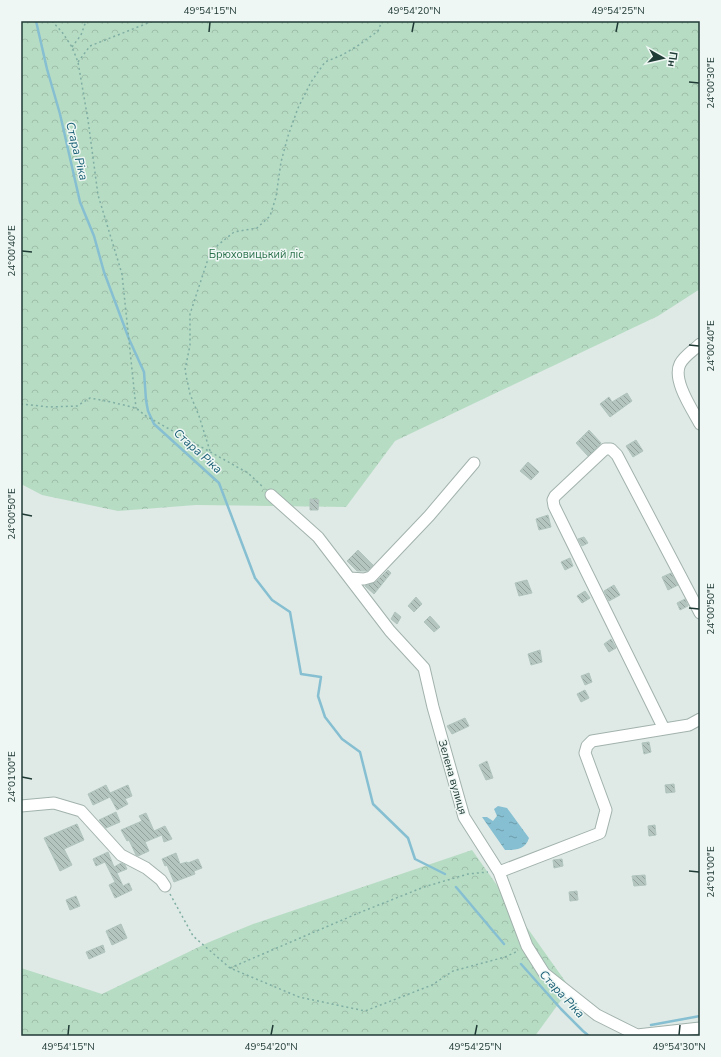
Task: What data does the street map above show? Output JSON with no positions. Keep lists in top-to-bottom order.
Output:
{
  "streets": {
    "street": ["Зелена вулиця"]
  },
  "water": ["Стара Ріка"],
  "parks": ["Брюховицький ліс"],
  "north": "right",
  "coordinates": [
    "49°54'15\"N",
    "49°54'20\"N",
    "49°54'25\"N",
    "24°00'30\"E",
    "24°00'40\"E",
    "24°00'50\"E",
    "24°01'00\"E",
    "49°54'30\"N"
  ]
}
